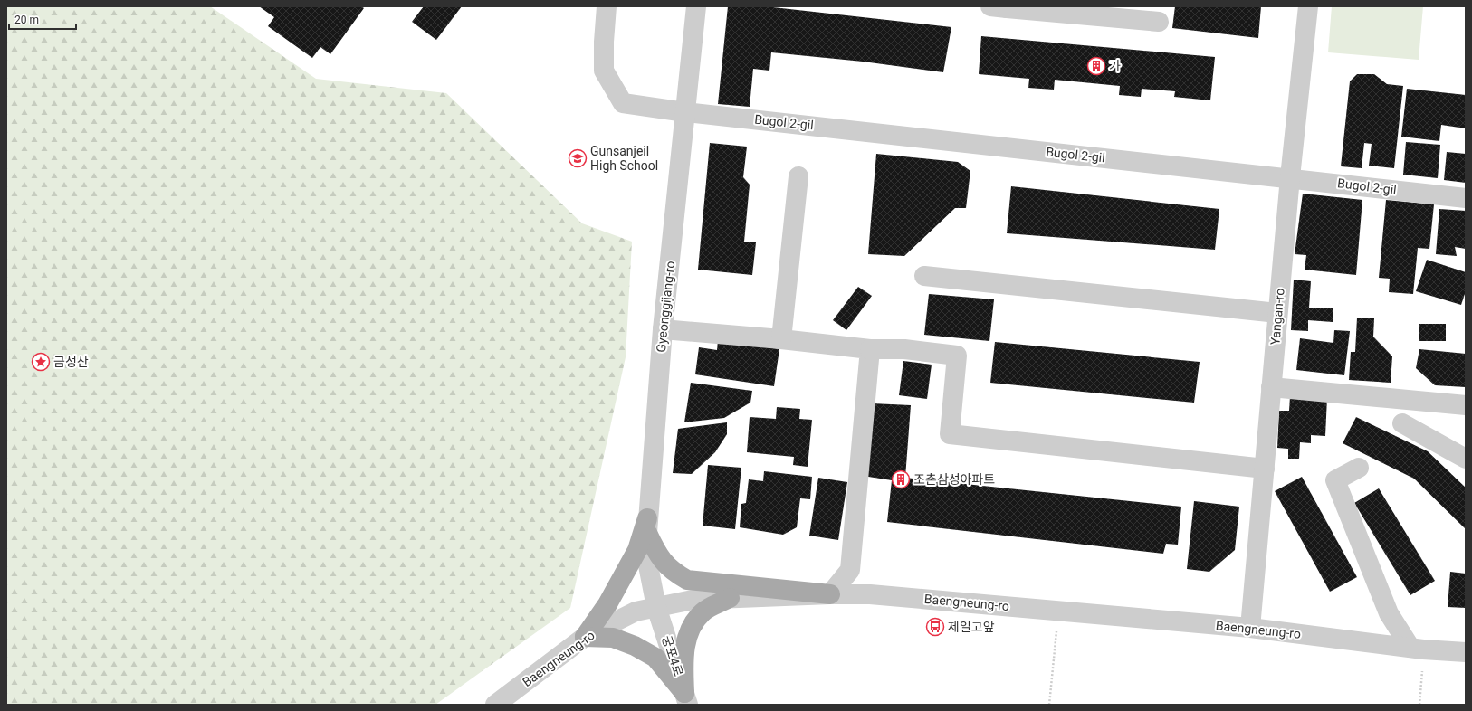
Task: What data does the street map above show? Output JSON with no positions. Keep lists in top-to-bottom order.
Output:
{
  "streets": {
    "street": [
      "Bugol 2-gil",
      "Gyeonggijang-ro",
      "Yangan-ro",
      "Baengneung-ro",
      "궁포4로"
    ]
  },
  "crossings": [
    ["Bugol 2-gil", "Gyeonggijang-ro"],
    ["Bugol 2-gil", "Yangan-ro"],
    ["Gyeonggijang-ro", "Baengneung-ro"],
    ["Gyeonggijang-ro", "궁포4로"],
    ["Yangan-ro", "Baengneung-ro"],
    ["Baengneung-ro", "궁포4로"]
  ],
  "places": {
    "building": ["가", "조촌삼성아파트"],
    "school or university": ["Gunsanjeil High School"],
    "place": ["금성산"],
    "bus stop": ["제일고앞"]
  },
  "scale_bar": "20 m"
}
